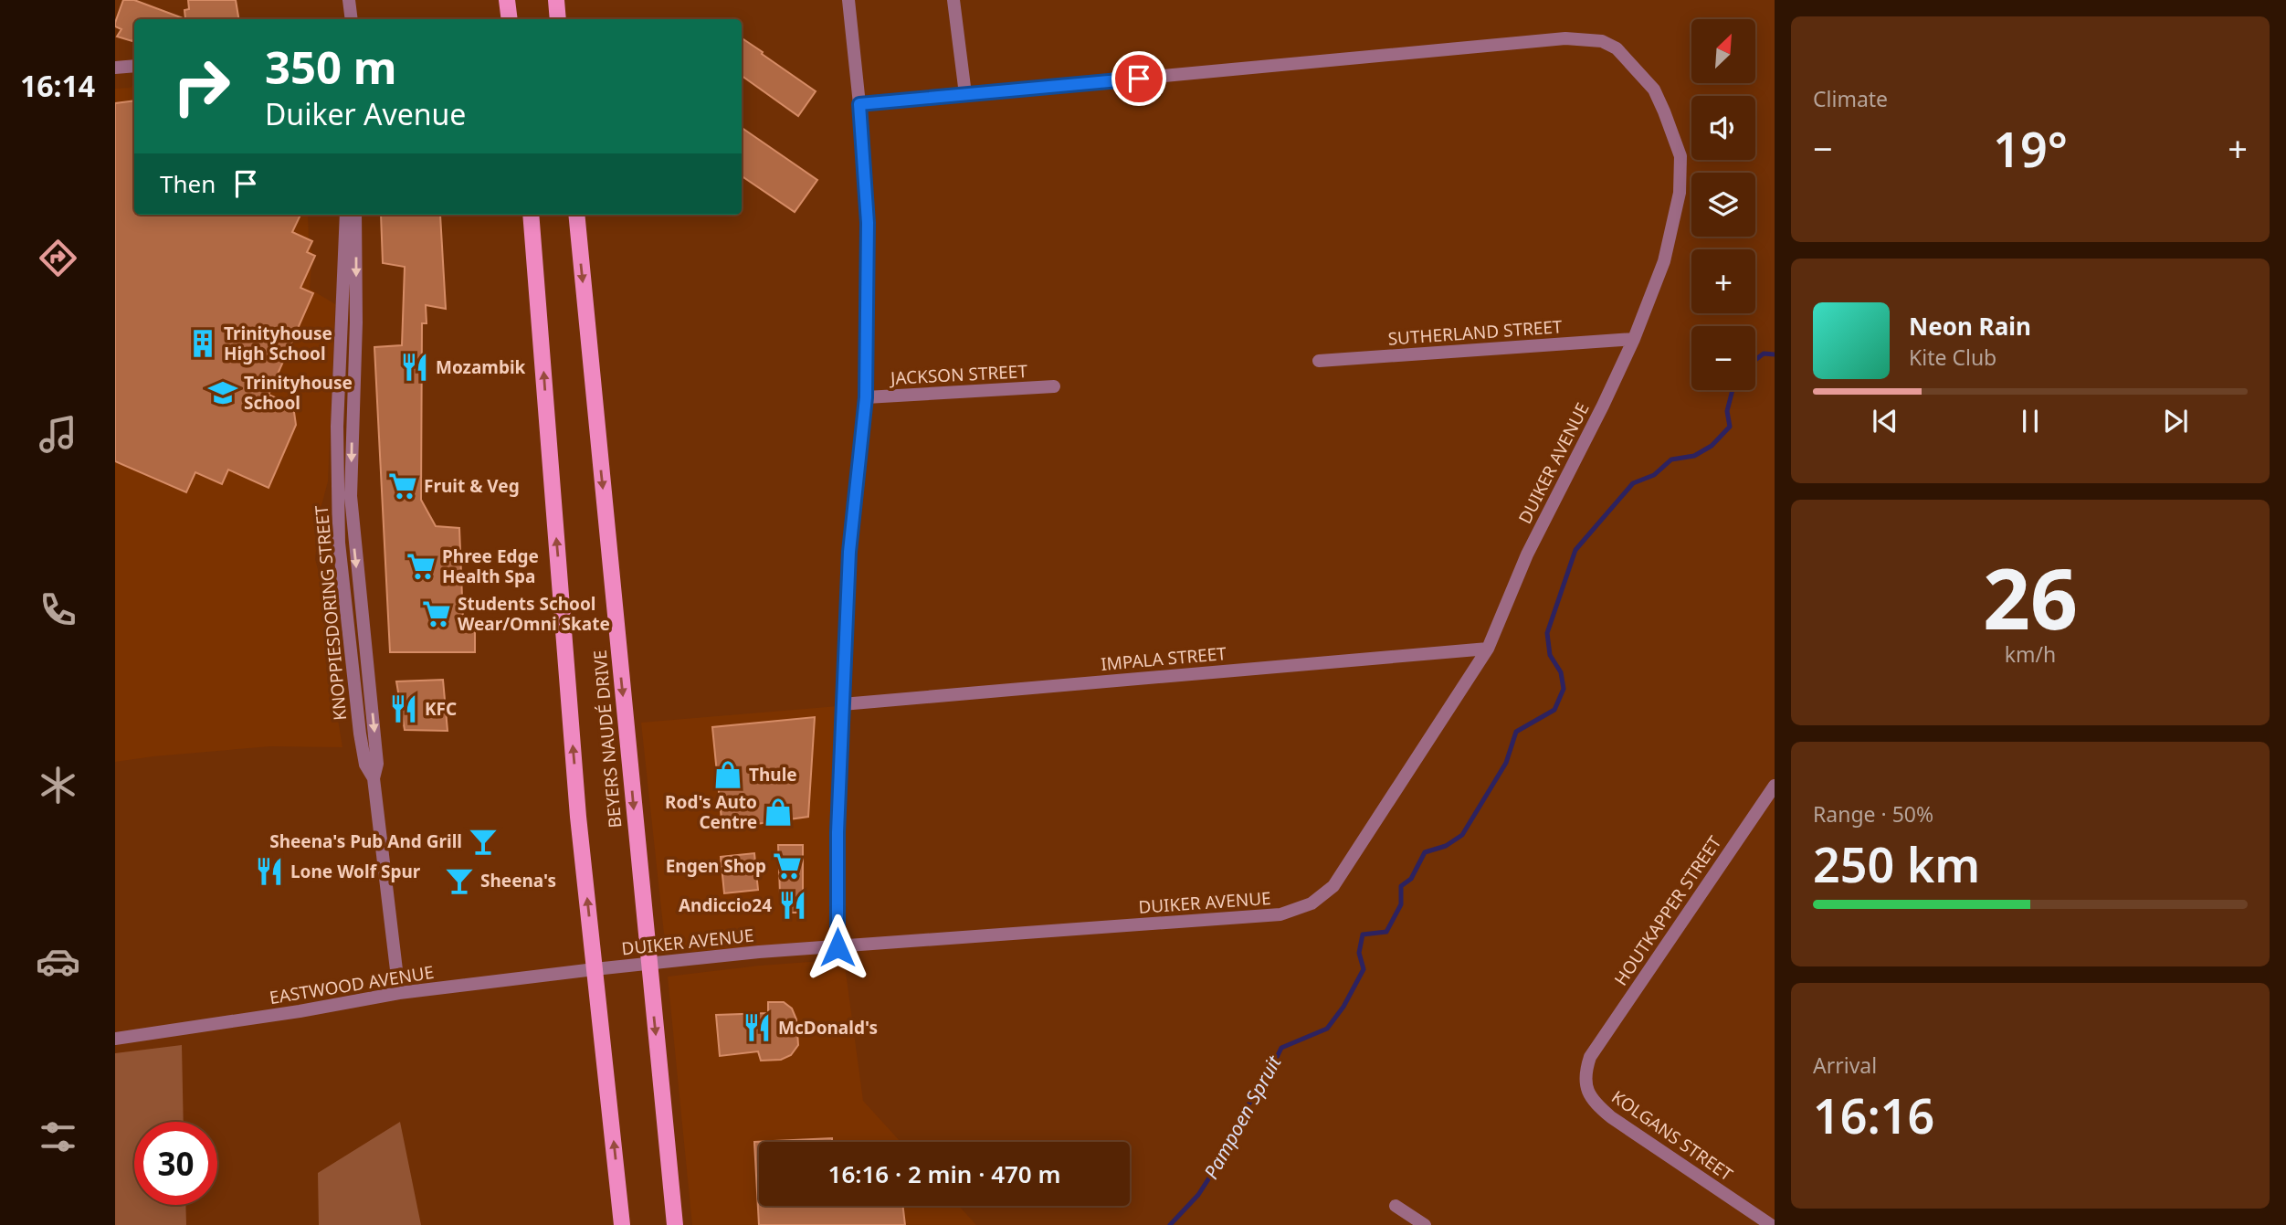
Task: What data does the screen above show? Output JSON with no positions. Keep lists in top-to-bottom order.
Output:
{
  "streets": {
    "main road": ["BEYERS NAUDÉ DRIVE"],
    "street": [
      "SUTHERLAND STREET",
      "JACKSON STREET",
      "DUIKER AVENUE",
      "KNOPPIESDORING STREET",
      "IMPALA STREET",
      "HOUTKAPPER STREET",
      "EASTWOOD AVENUE",
      "KOLGANS STREET"
    ]
  },
  "crossings": [
    ["SUTHERLAND STREET", "DUIKER AVENUE"],
    ["DUIKER AVENUE", "IMPALA STREET"],
    ["DUIKER AVENUE", "BEYERS NAUDÉ DRIVE"],
    ["DUIKER AVENUE", "EASTWOOD AVENUE"],
    ["KNOPPIESDORING STREET", "EASTWOOD AVENUE"],
    ["BEYERS NAUDÉ DRIVE", "EASTWOOD AVENUE"],
    ["HOUTKAPPER STREET", "KOLGANS STREET"]
  ],
  "water": ["Pampoen Spruit"],
  "places": {
    "building": ["Trinityhouse High School"],
    "restaurant": [
      "Mozambik",
      "KFC",
      "Lone Wolf Spur",
      "Andiccio24",
      "McDonald's"
    ],
    "school or university": ["Trinityhouse School"],
    "supermarket": [
      "Fruit & Veg",
      "Phree Edge Health Spa",
      "Students School Wear/Omni Skate",
      "Engen Shop"
    ],
    "shop": ["Thule", "Rod's Auto Centre"],
    "bar": ["Sheena's Pub And Grill", "Sheena's"]
  },
  "north": "top right",
  "page": {
    "tabs": "16:14",
    "tile": [
      "Climate",
      ["26", "km/h"],
      ["Range · 50%", "250 km"],
      ["Arrival", "16:16"]
    ],
    "map_buttons": ["+", "−"],
    "turn": ["350 m", "Duiker Avenue"],
    "heat": ["−", "19°", "+"],
    "then": "Then",
    "song": ["Neon Rain", "Kite Club"],
    "limit": "30",
    "trip": "16:16 · 2 min · 470 m"
  }
}
